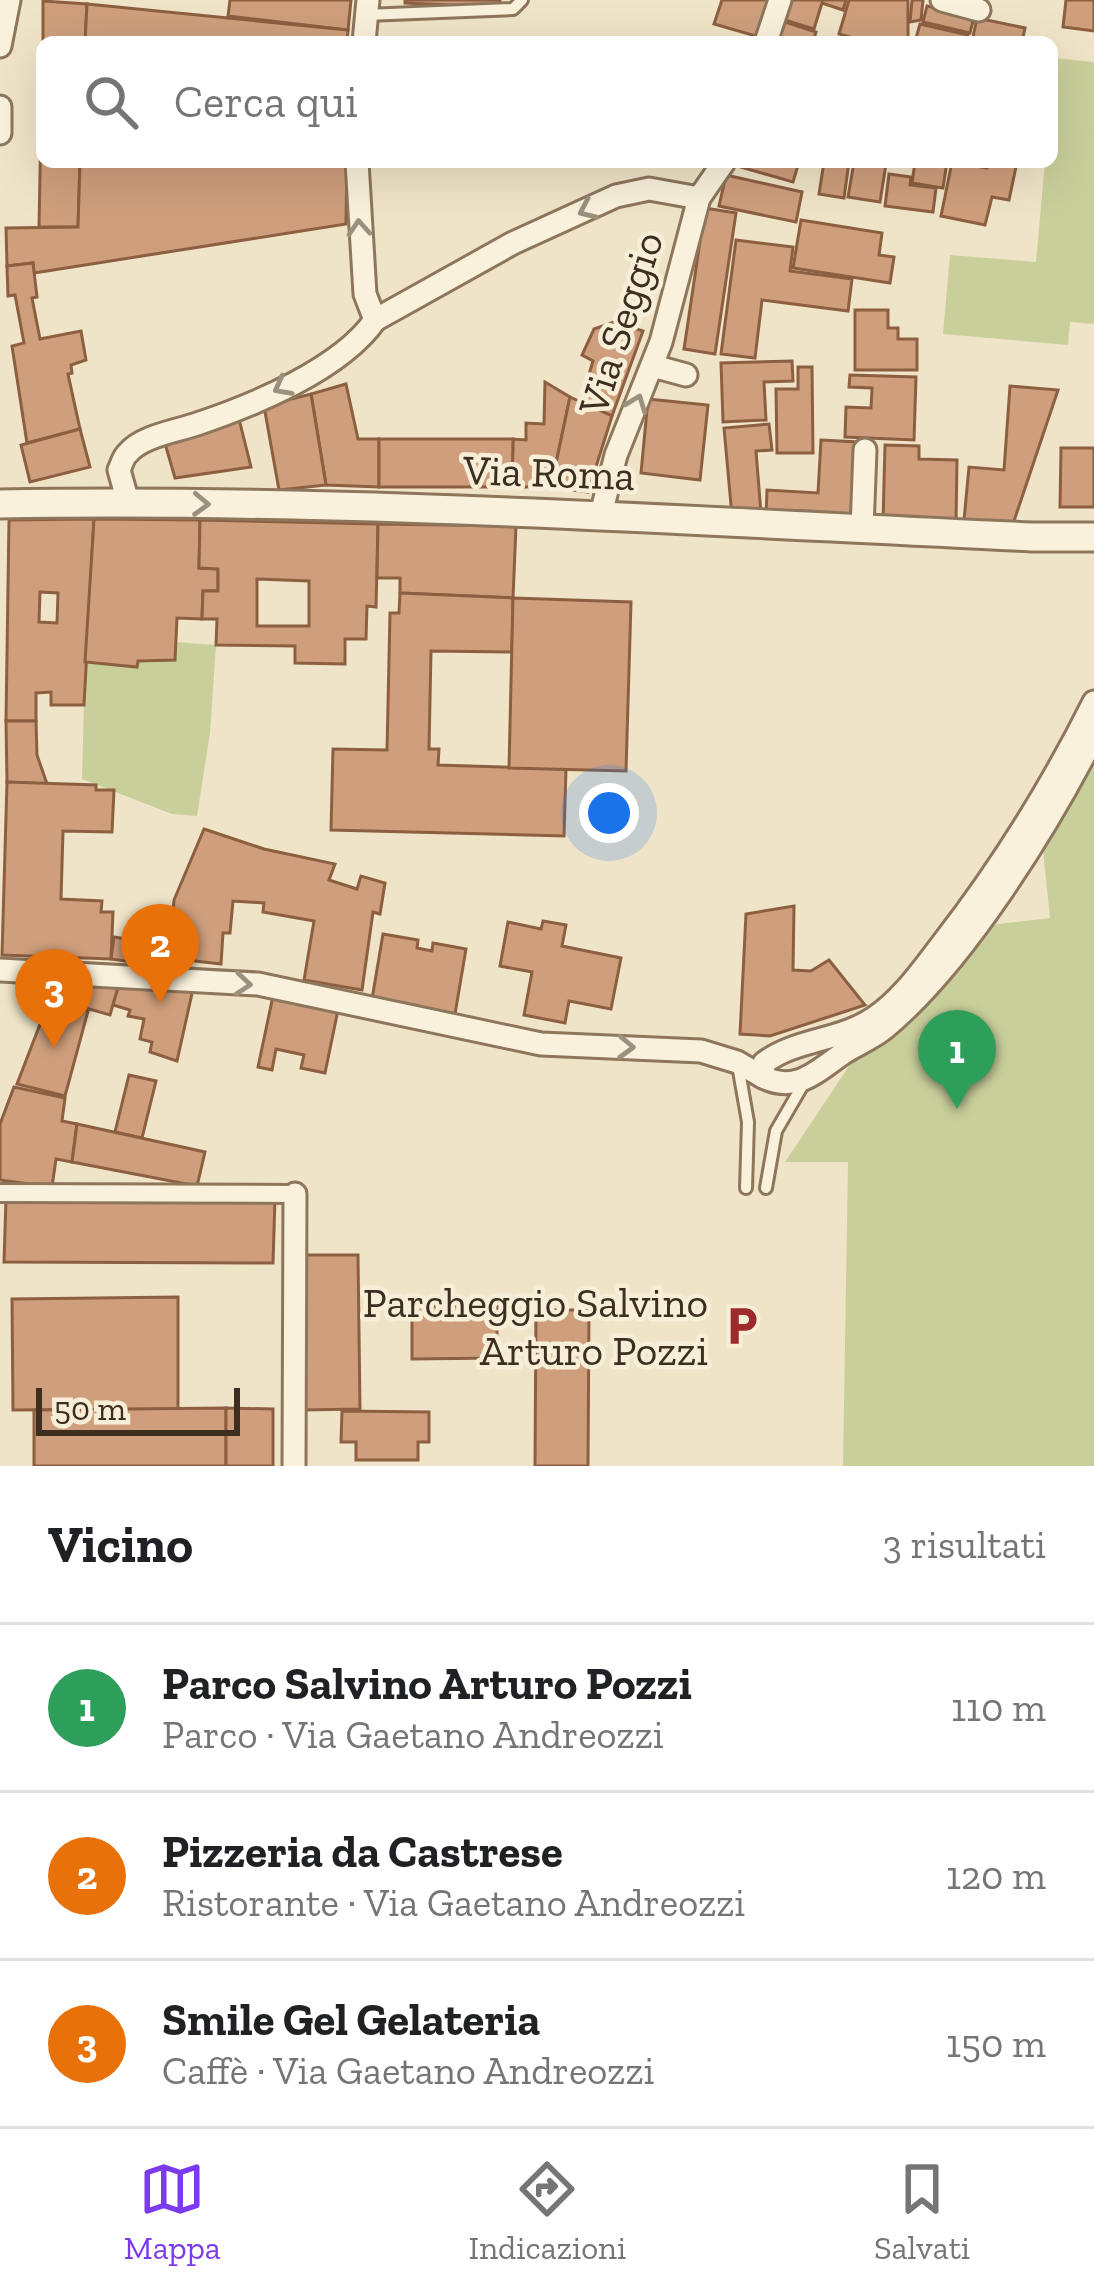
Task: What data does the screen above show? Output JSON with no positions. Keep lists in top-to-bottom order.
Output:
{
  "streets": {
    "street": ["Via Seggio", "Via Roma"]
  },
  "crossings": [
    ["Via Seggio", "Via Roma"]
  ],
  "one_way": ["Via Seggio", "Via Roma"],
  "places": {
    "parking": ["Parcheggio Salvino Arturo Pozzi"]
  },
  "scale_bar": "50 m",
  "page": {
    "search": "Cerca qui",
    "pins": ["2", "3", "1"],
    "scale": "50 m",
    "heading": ["Vicino", "3 risultati"],
    "list": [
      {
        "mark": "1",
        "name": "Parco Salvino Arturo Pozzi",
        "note": "Parco · Via Gaetano Andreozzi",
        "value": "110 m"
      },
      {
        "mark": "2",
        "name": "Pizzeria da Castrese",
        "note": "Ristorante · Via Gaetano Andreozzi",
        "value": "120 m"
      },
      {
        "mark": "3",
        "name": "Smile Gel Gelateria",
        "note": "Caffè · Via Gaetano Andreozzi",
        "value": "150 m"
      }
    ],
    "nav": ["Mappa", "Indicazioni", "Salvati"]
  }
}
